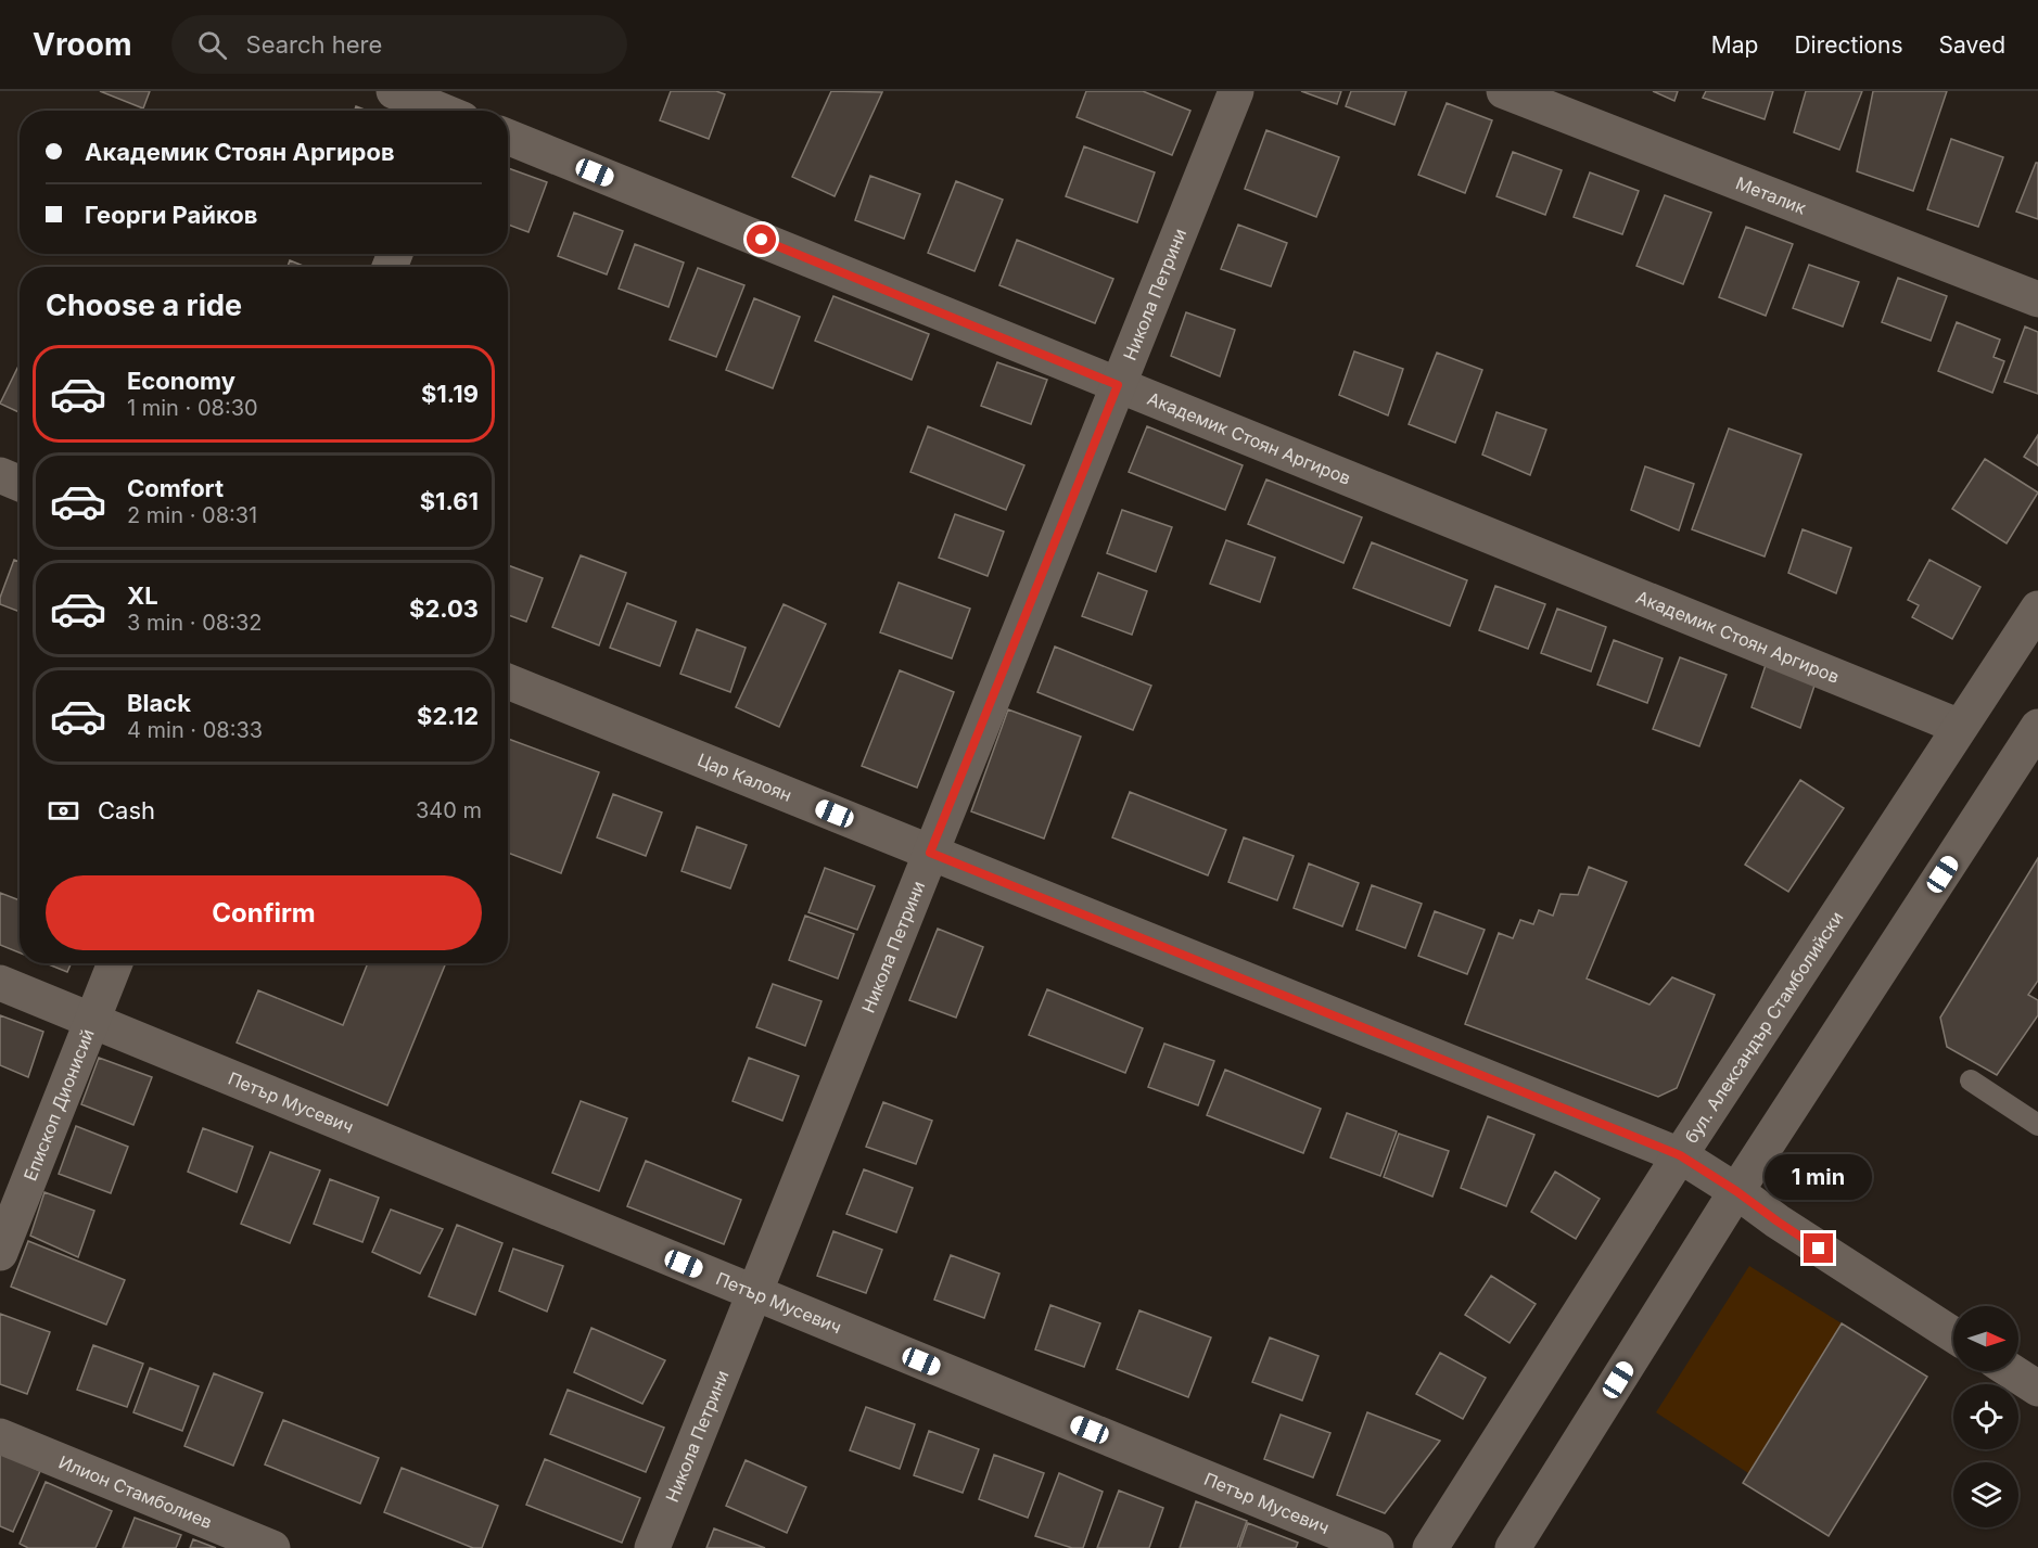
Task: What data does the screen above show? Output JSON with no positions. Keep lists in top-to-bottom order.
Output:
{
  "streets": {
    "street": [
      "Металик",
      "Никола Петрини",
      "Академик Стоян Аргиров",
      "Цар Калоян",
      "бул. Александър Стамболийски",
      "Петър Мусевич",
      "Епископ Дионисий",
      "Илион Стамболиев"
    ]
  },
  "crossings": [
    ["Никола Петрини", "Академик Стоян Аргиров"],
    ["Никола Петрини", "Цар Калоян"],
    ["Никола Петрини", "Петър Мусевич"],
    ["Академик Стоян Аргиров", "бул. Александър Стамболийски"],
    ["Цар Калоян", "бул. Александър Стамболийски"],
    ["Петър Мусевич", "Епископ Дионисий"]
  ],
  "north": "right",
  "page": {
    "header": "Vroom",
    "search": "Search here",
    "nav": ["Map", "Directions", "Saved"],
    "banner": ["Академик Стоян Аргиров", "Георги Райков"],
    "heading": "Choose a ride",
    "list": [
      {
        "name": "Economy",
        "note": "1 min · 08:30",
        "value": "$1.19"
      },
      {
        "name": "Comfort",
        "note": "2 min · 08:31",
        "value": "$1.61"
      },
      {
        "name": "XL",
        "note": "3 min · 08:32",
        "value": "$2.03"
      },
      {
        "name": "Black",
        "note": "4 min · 08:33",
        "value": "$2.12"
      }
    ],
    "pay": ["Cash", "340 m"],
    "buttons": "Confirm",
    "bubble": "1 min"
  }
}
